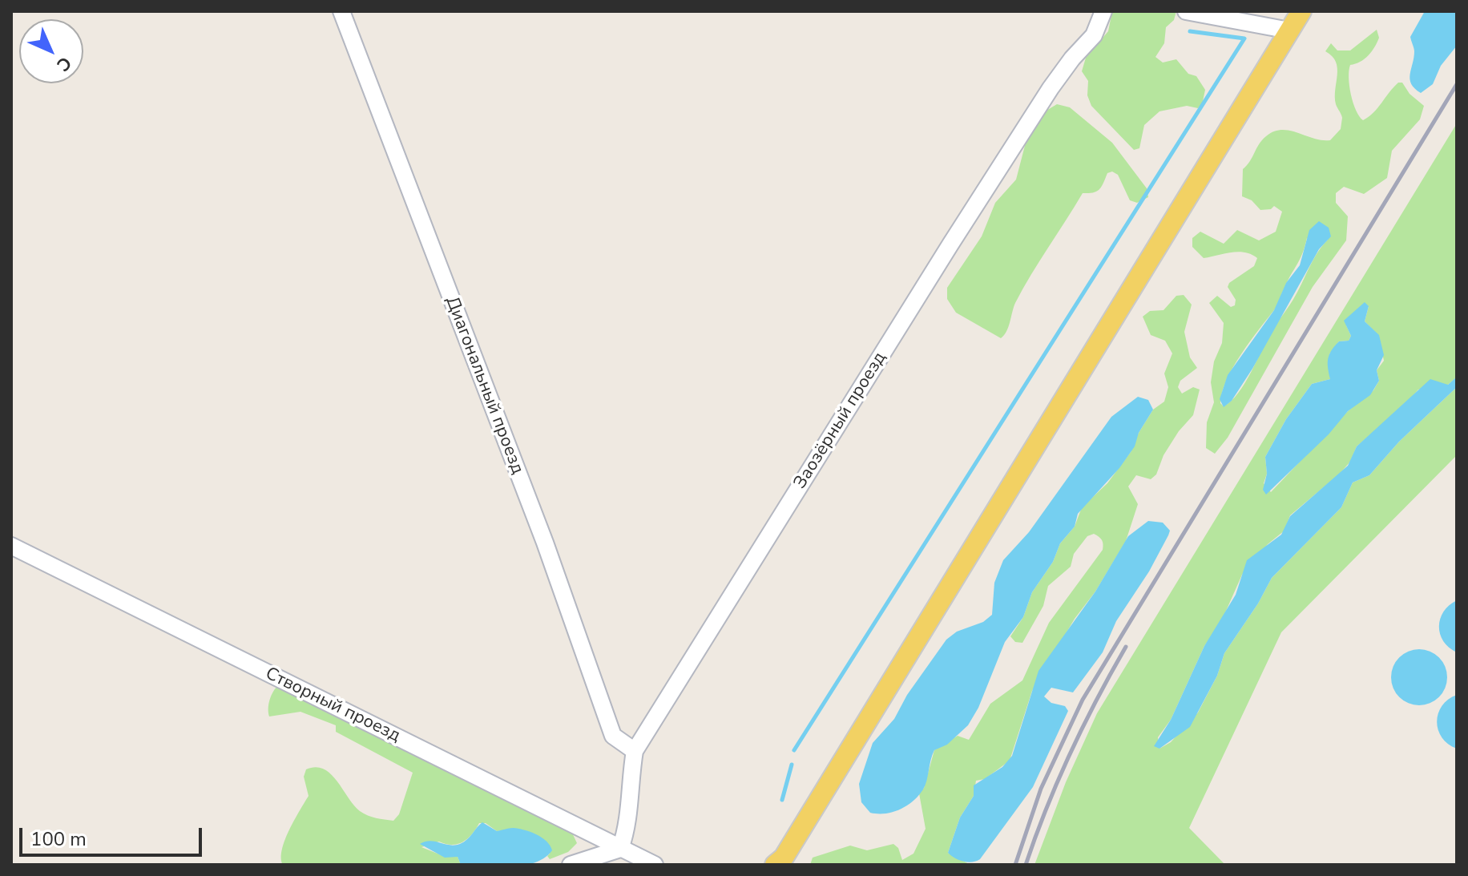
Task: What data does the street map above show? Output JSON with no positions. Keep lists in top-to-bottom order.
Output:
{
  "streets": {
    "street": ["Диагональный проезд", "Заозёрный проезд", "Створный проезд"]
  },
  "crossings": [
    ["Диагональный проезд", "Заозёрный проезд"],
    ["Заозёрный проезд", "Створный проезд"]
  ],
  "scale_bar": "100 m",
  "north": "bottom right"
}
